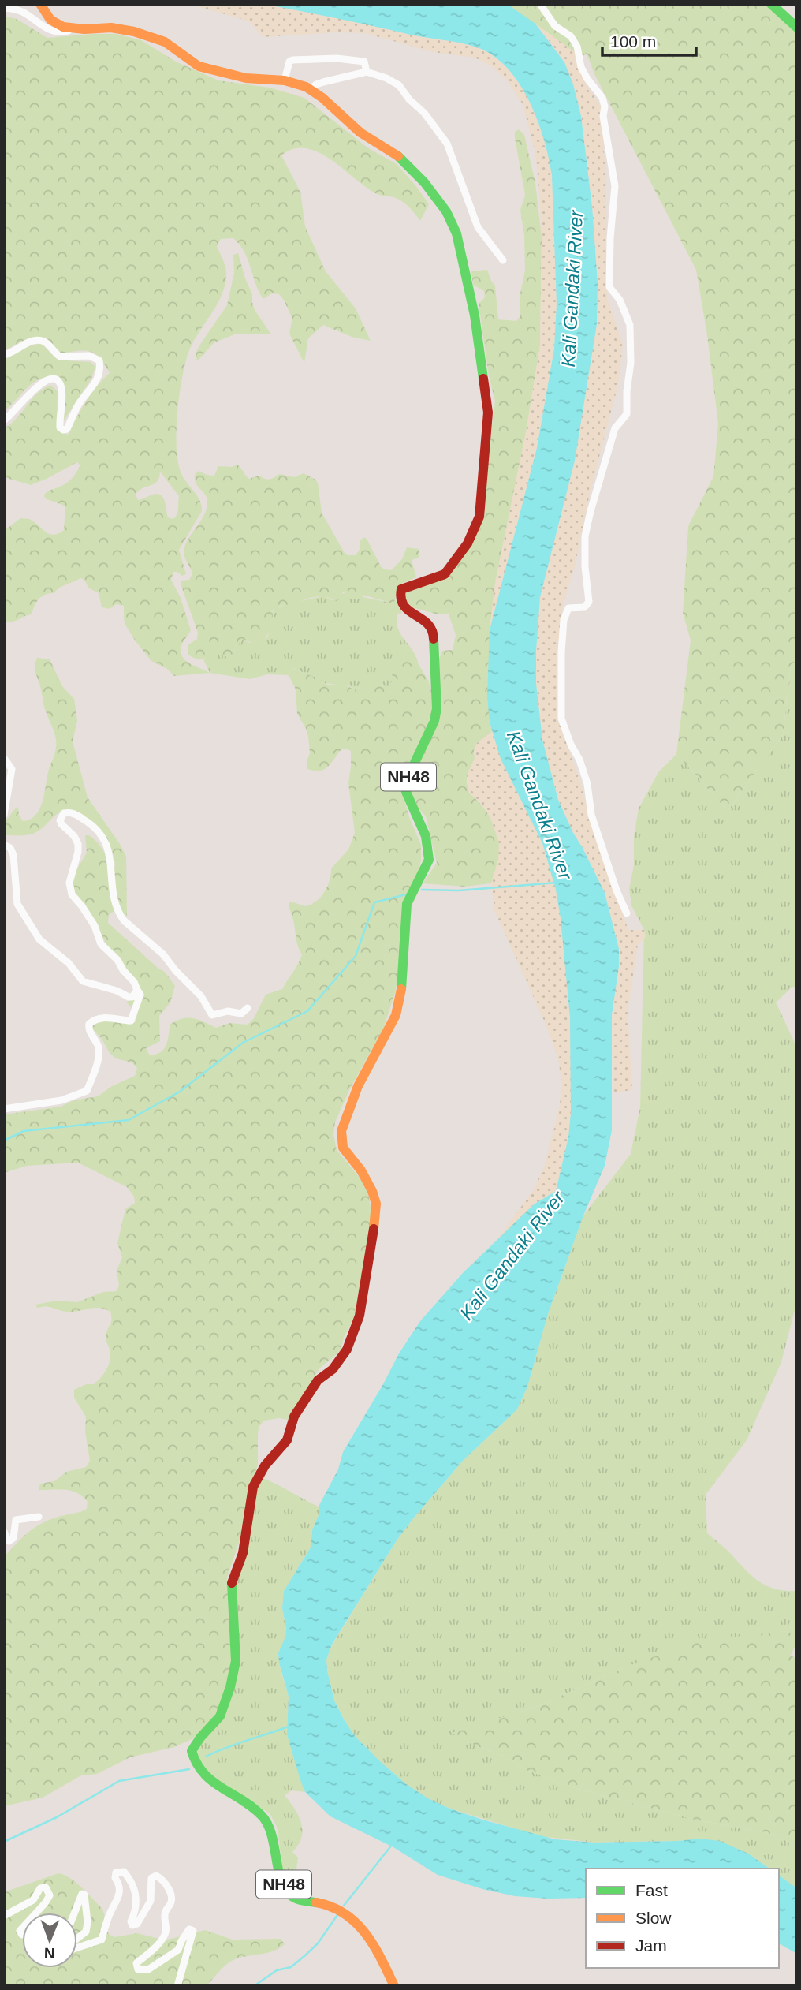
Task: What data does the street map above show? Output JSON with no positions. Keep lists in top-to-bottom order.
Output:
{
  "streets": {
    "main road": ["NH48"]
  },
  "water": ["Kali Gandaki River"],
  "legend": ["Fast", "Slow", "Jam"],
  "scale_bar": "100 m",
  "north": "bottom"
}
